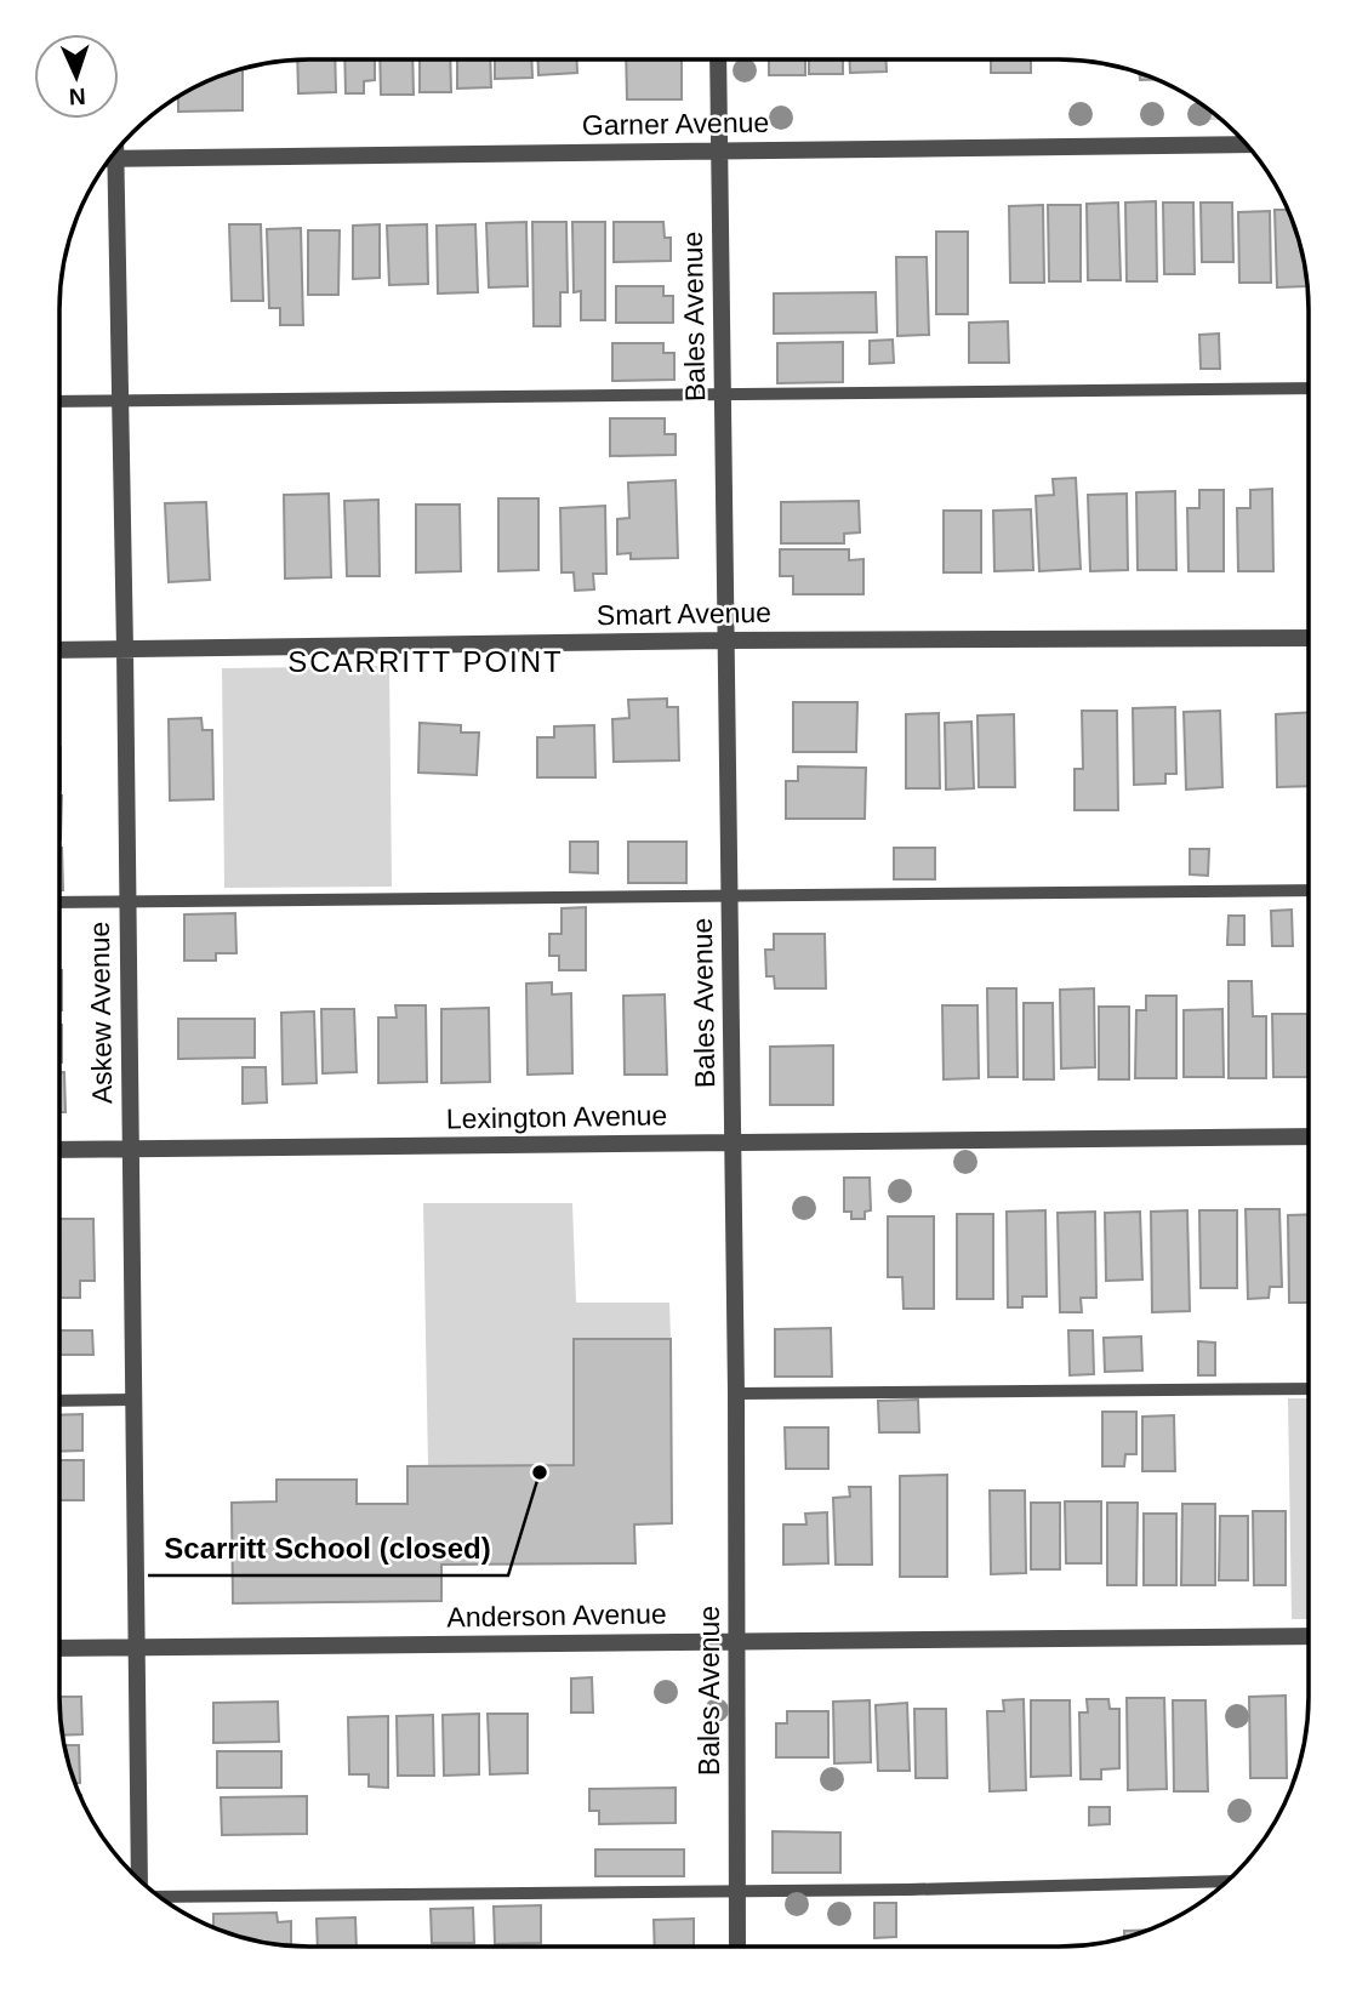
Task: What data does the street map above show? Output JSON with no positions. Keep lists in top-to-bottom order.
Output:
{
  "streets": {
    "street": [
      "Garner Avenue",
      "Bales Avenue",
      "Smart Avenue",
      "Askew Avenue",
      "Lexington Avenue",
      "Anderson Avenue"
    ]
  },
  "crossings": [
    ["Garner Avenue", "Bales Avenue"],
    ["Garner Avenue", "Askew Avenue"],
    ["Bales Avenue", "Smart Avenue"],
    ["Bales Avenue", "Lexington Avenue"],
    ["Bales Avenue", "Anderson Avenue"],
    ["Smart Avenue", "Askew Avenue"],
    ["Askew Avenue", "Lexington Avenue"],
    ["Askew Avenue", "Anderson Avenue"]
  ],
  "districts": ["SCARRITT POINT"],
  "places": ["Scarritt School (closed)"],
  "north": "bottom"
}
